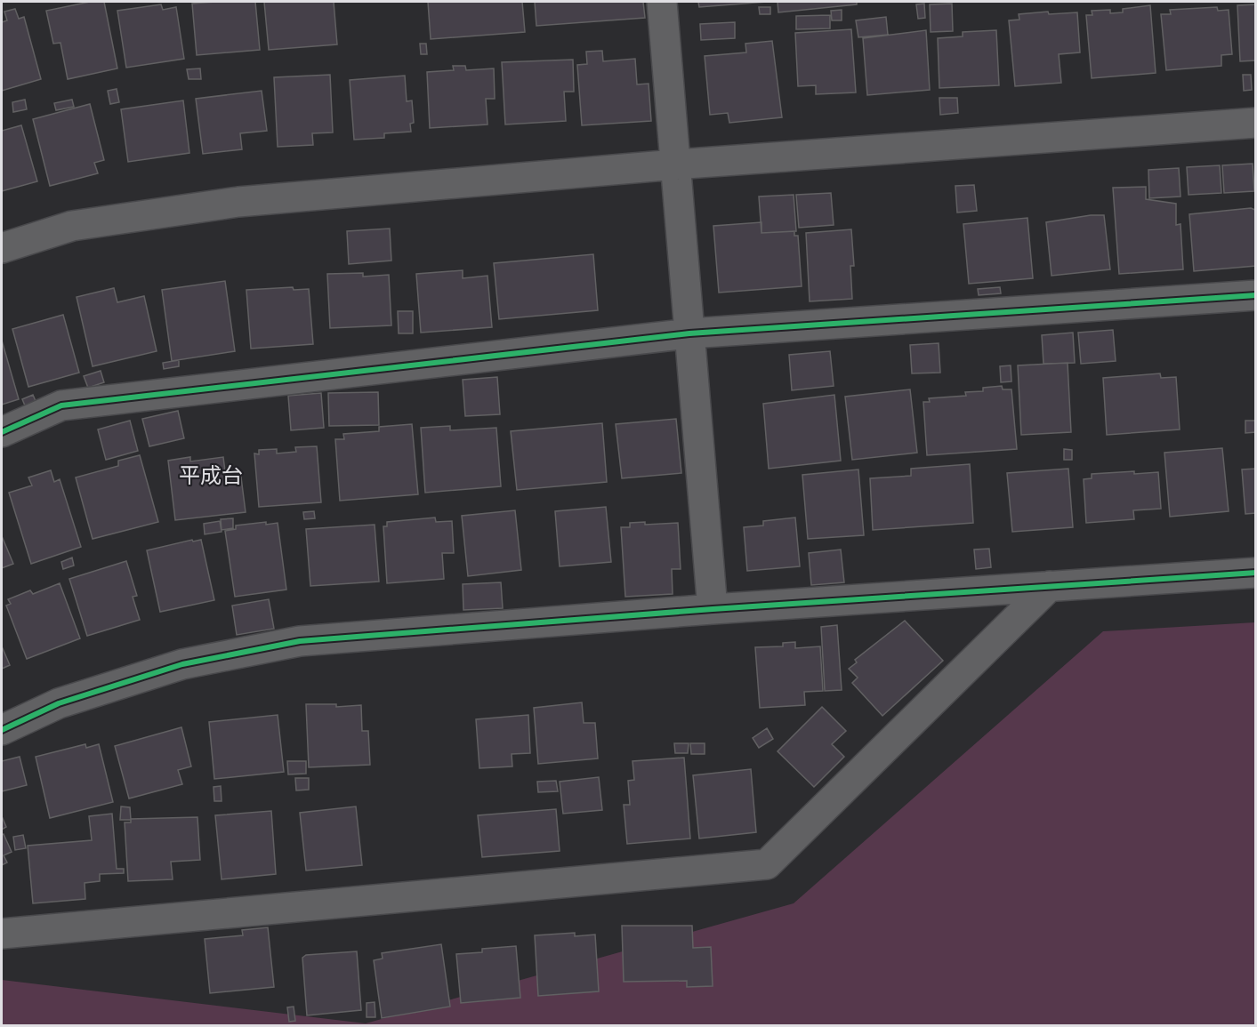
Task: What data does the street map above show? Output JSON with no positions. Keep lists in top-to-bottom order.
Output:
{
  "districts": ["平成台"]
}
